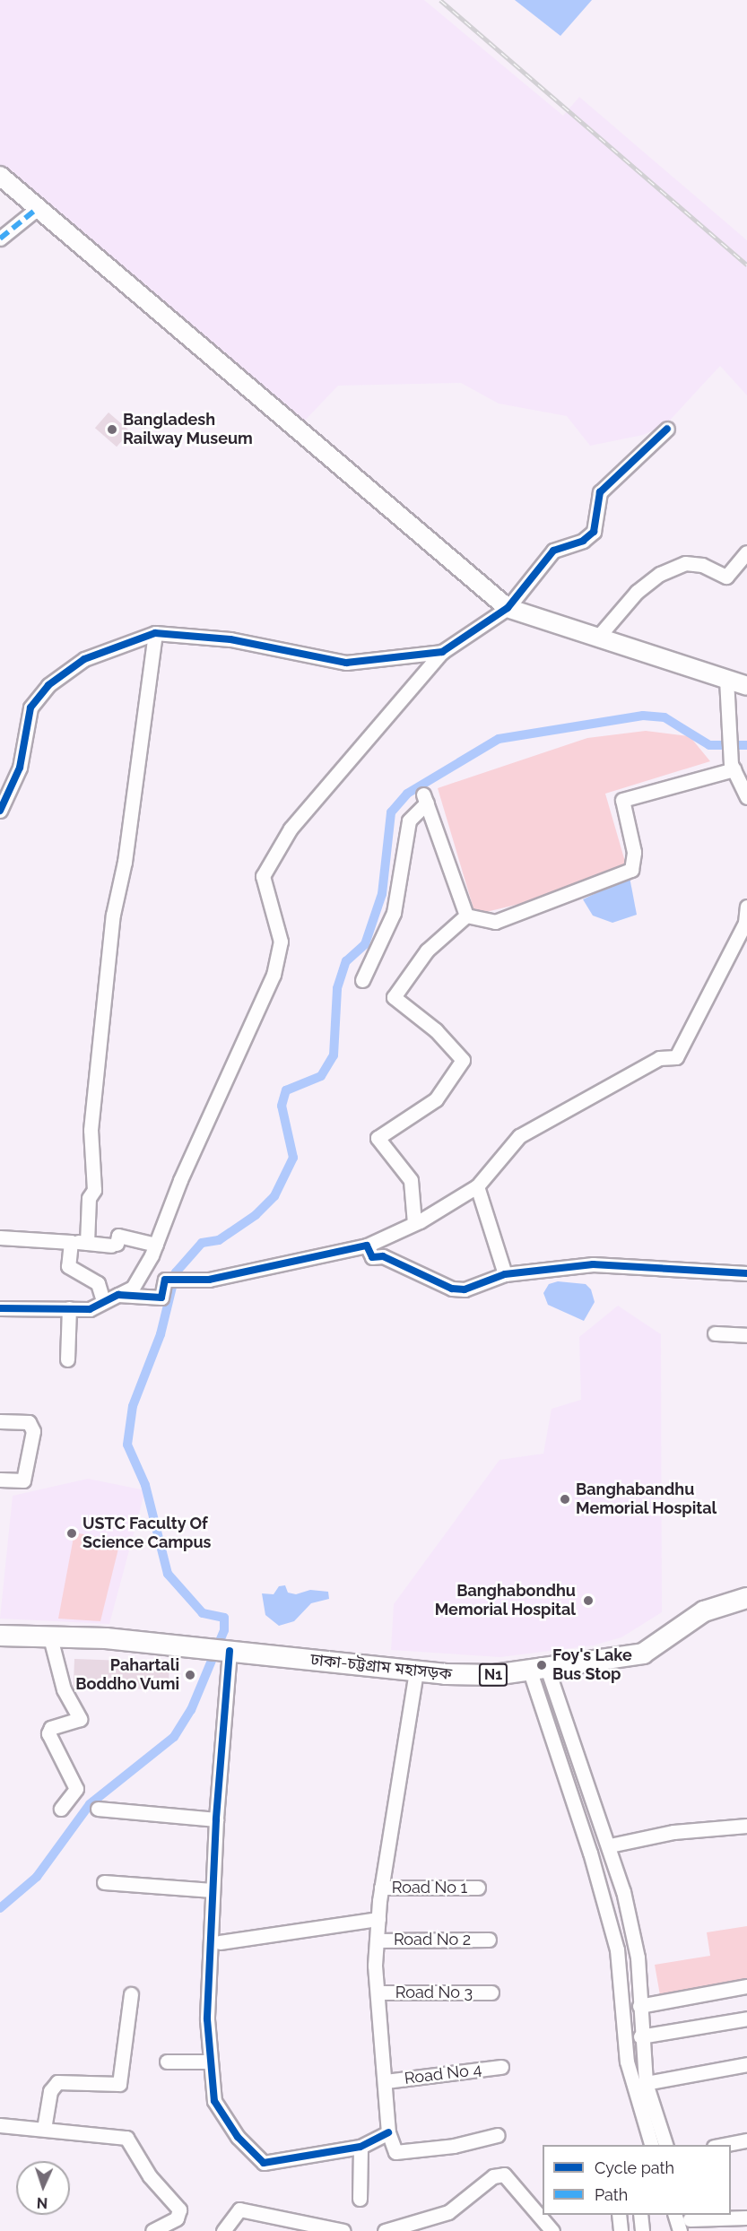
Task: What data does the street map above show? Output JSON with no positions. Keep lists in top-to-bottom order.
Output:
{
  "streets": {
    "highway": ["ঢাকা-চট্টগ্রাম মহাসড়ক", "N1"],
    "street": [
      "Road No 1",
      "Road No 2",
      "Road No 3",
      "Road No 4"
    ]
  },
  "places": [
    "Bangladesh Railway Museum",
    "Banghabandhu Memorial Hospital",
    "USTC Faculty Of Science Campus",
    "Banghabondhu Memorial Hospital",
    "Foy's Lake Bus Stop",
    "Pahartali Boddho Vumi"
  ],
  "legend": ["Cycle path", "Path"],
  "north": "bottom"
}
